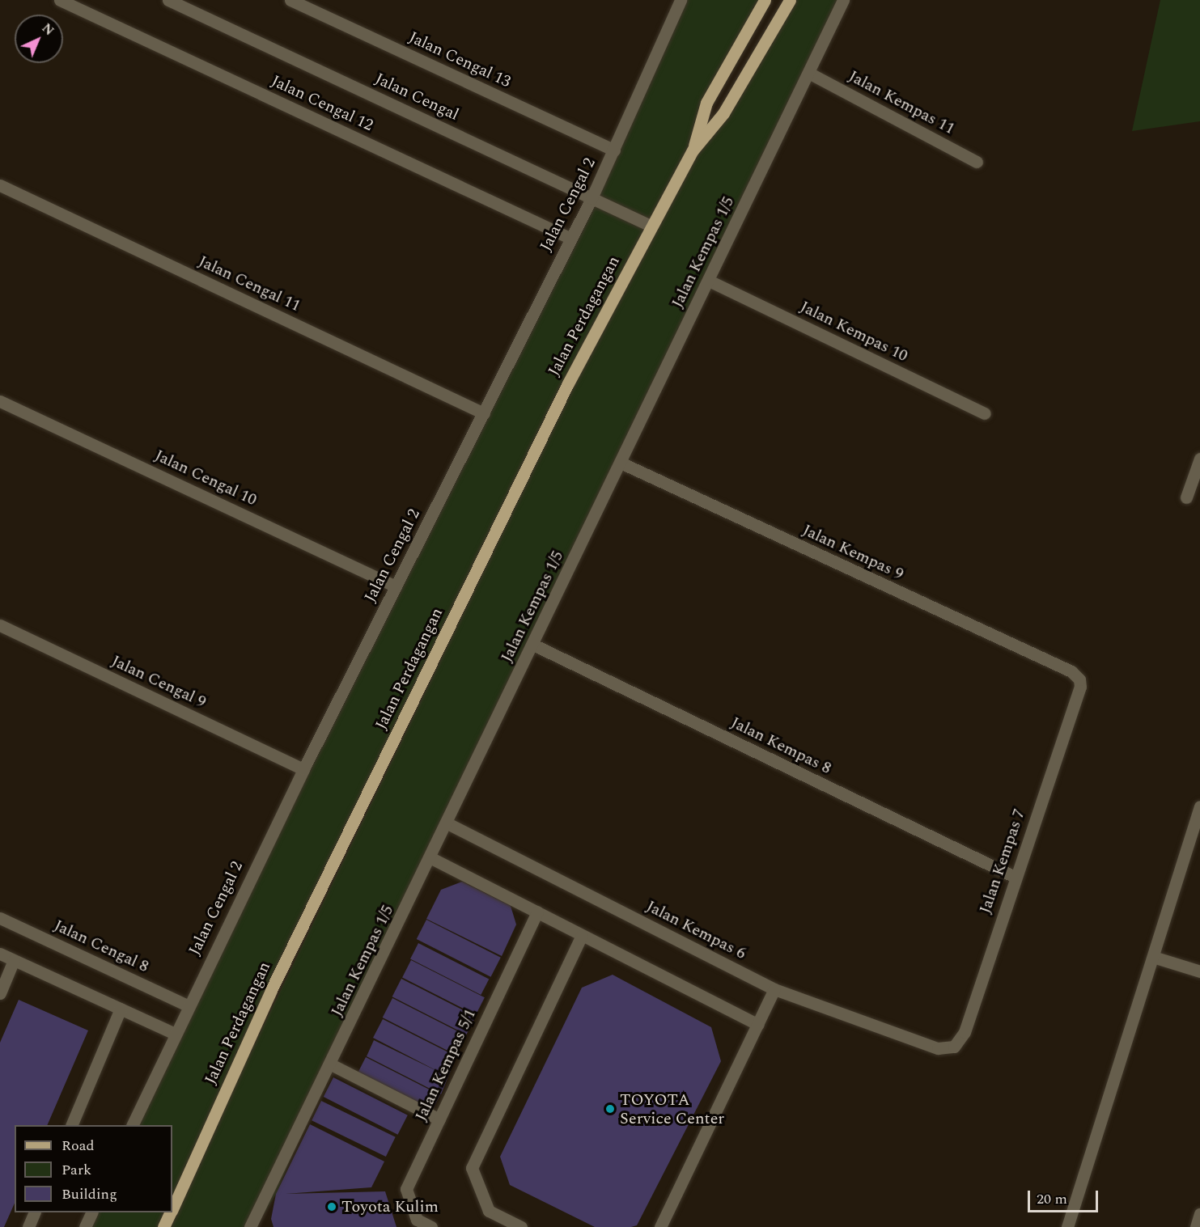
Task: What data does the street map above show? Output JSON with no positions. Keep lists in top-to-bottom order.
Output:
{
  "streets": {
    "main road": ["Jalan Perdagangan"],
    "street": [
      "Jalan Cengal 13",
      "Jalan Cengal",
      "Jalan Kempas 11",
      "Jalan Cengal 12",
      "Jalan Cengal 2",
      "Jalan Kempas 1/5",
      "Jalan Cengal 11",
      "Jalan Kempas 10",
      "Jalan Cengal 10",
      "Jalan Kempas 9",
      "Jalan Cengal 9",
      "Jalan Kempas 8",
      "Jalan Kempas 7",
      "Jalan Kempas 6",
      "Jalan Cengal 8",
      "Jalan Kempas 5/1"
    ]
  },
  "crossings": [
    ["Jalan Cengal 13", "Jalan Cengal 2"],
    ["Jalan Cengal", "Jalan Cengal 2"],
    ["Jalan Cengal", "Jalan Perdagangan"],
    ["Jalan Kempas 11", "Jalan Kempas 1/5"],
    ["Jalan Cengal 12", "Jalan Cengal 2"],
    ["Jalan Cengal 2", "Jalan Cengal 11"],
    ["Jalan Cengal 2", "Jalan Cengal 10"],
    ["Jalan Cengal 2", "Jalan Cengal 9"],
    ["Jalan Cengal 2", "Jalan Cengal 8"],
    ["Jalan Kempas 1/5", "Jalan Kempas 10"],
    ["Jalan Kempas 1/5", "Jalan Kempas 9"],
    ["Jalan Kempas 1/5", "Jalan Kempas 8"],
    ["Jalan Kempas 1/5", "Jalan Kempas 6"],
    ["Jalan Kempas 9", "Jalan Kempas 7"],
    ["Jalan Kempas 8", "Jalan Kempas 7"],
    ["Jalan Kempas 7", "Jalan Kempas 6"]
  ],
  "places": ["TOYOTA Service Center", "Toyota Kulim"],
  "legend": ["Road", "Park", "Building"],
  "scale_bar": "20 m",
  "north": "top right"
}
